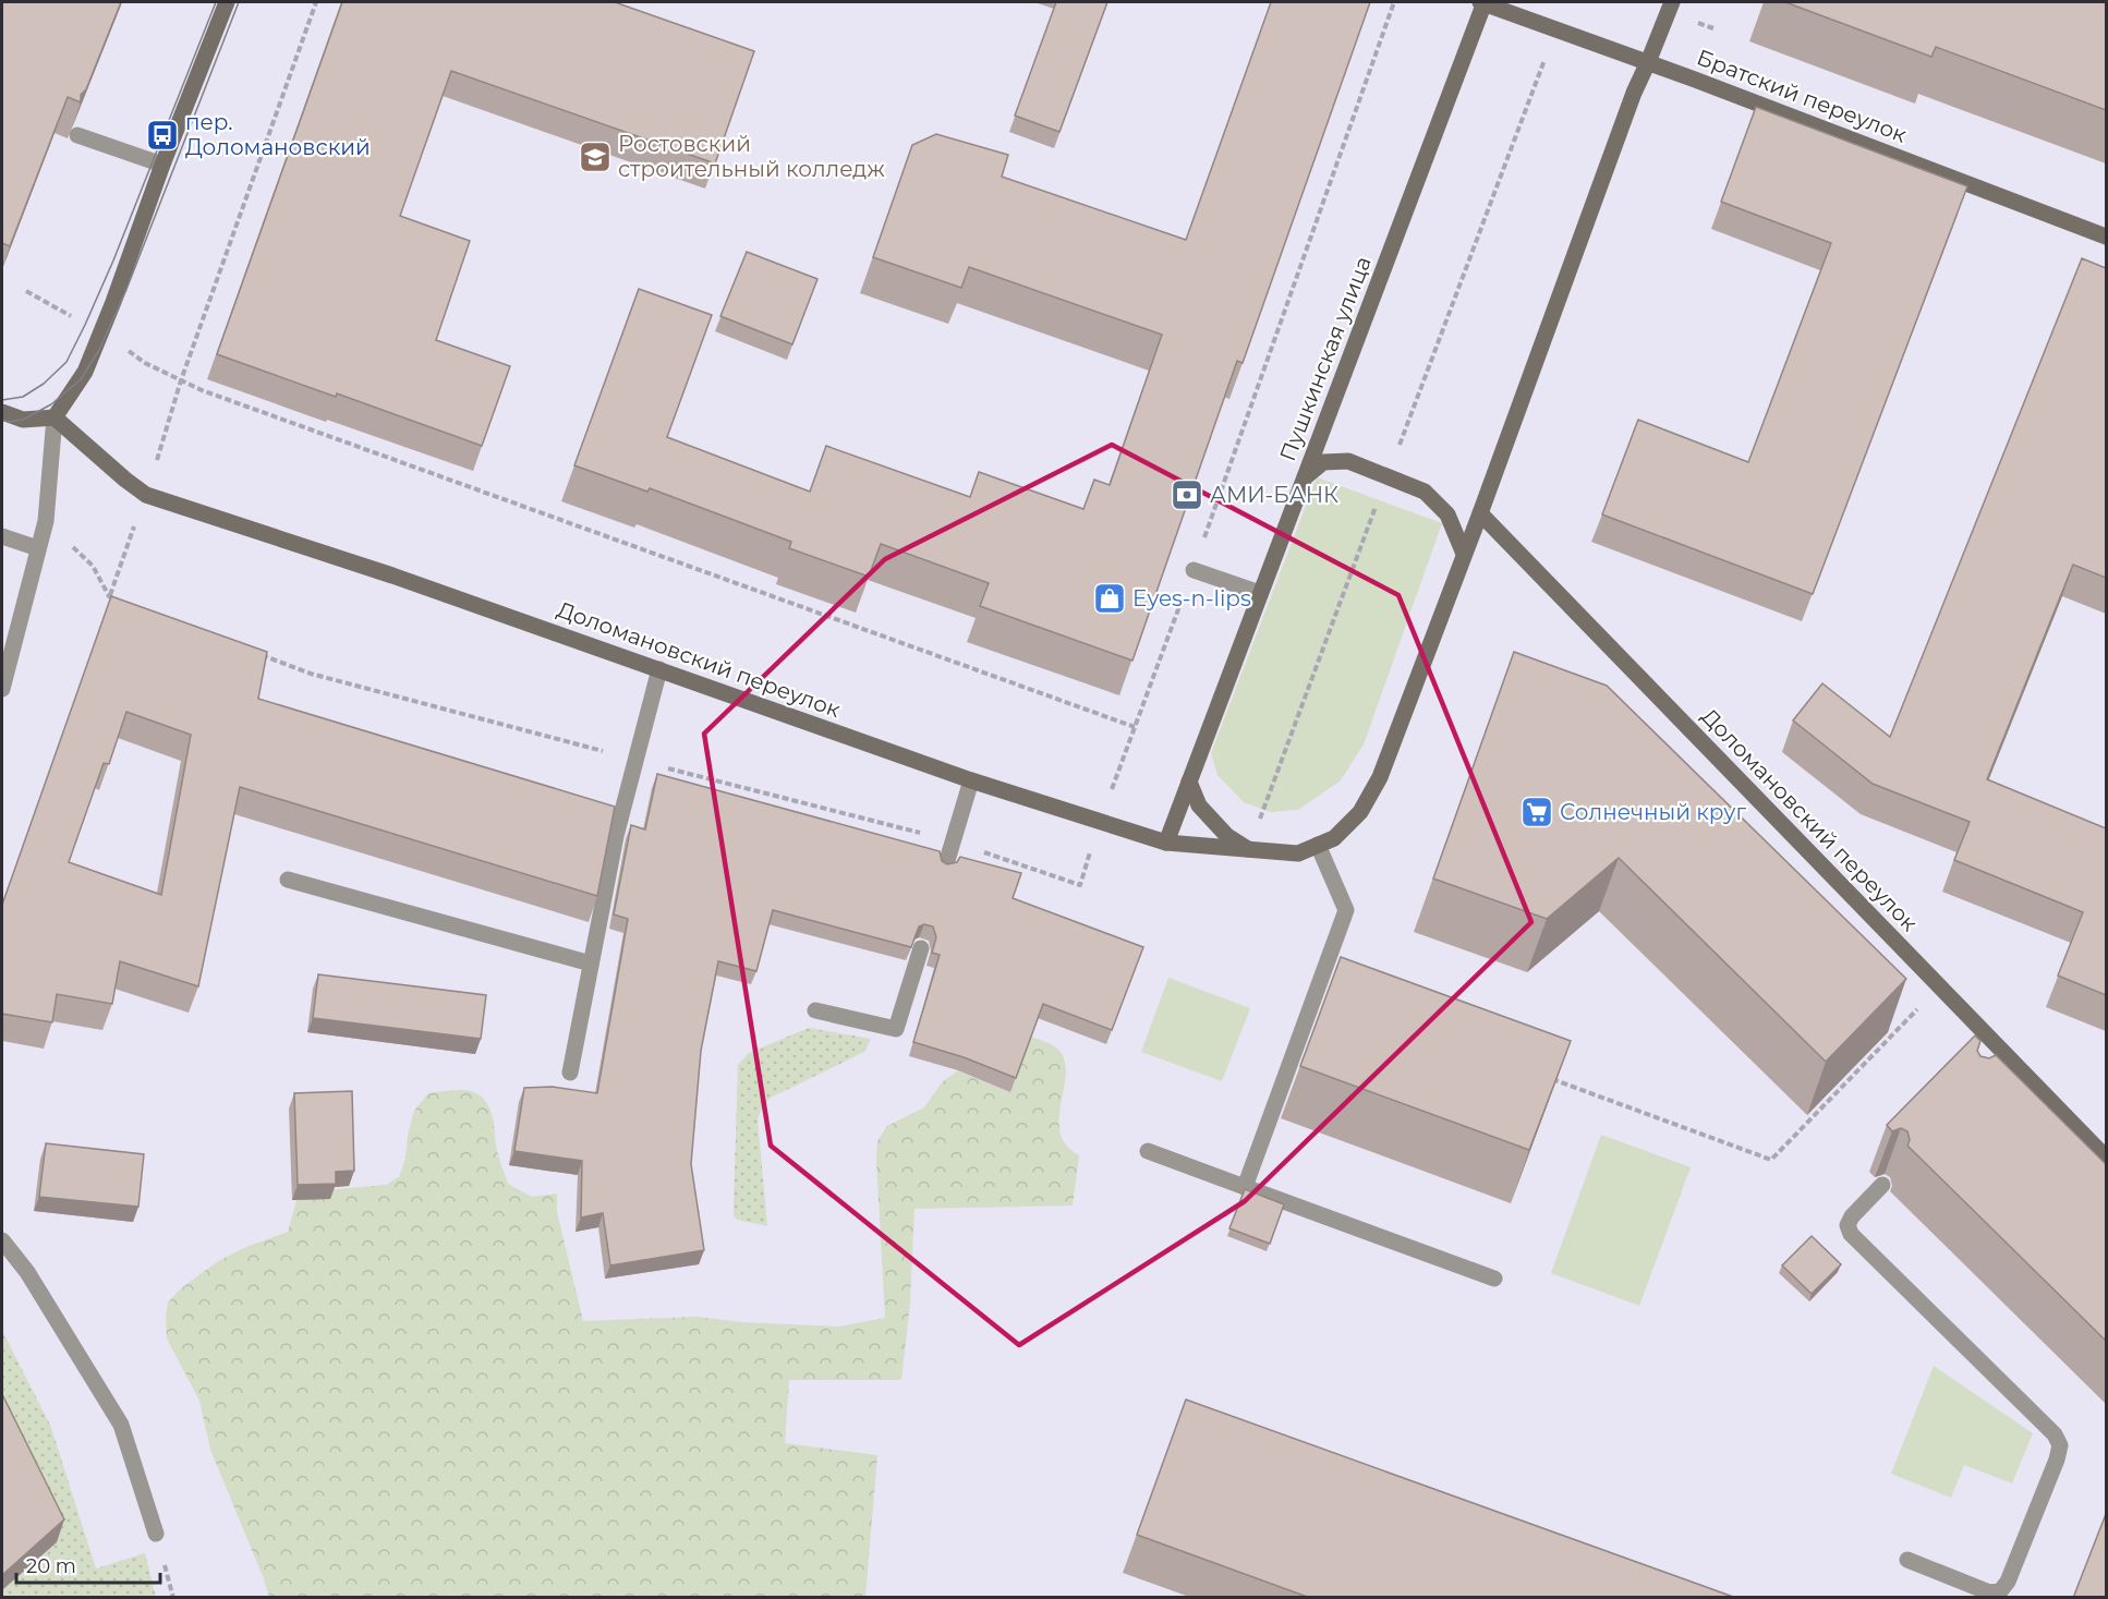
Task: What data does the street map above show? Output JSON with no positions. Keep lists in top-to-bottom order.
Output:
{
  "streets": {
    "street": ["Братский переулок", "Пушкинская улица", "Доломановский переулок"]
  },
  "crossings": [
    ["Братский переулок", "Пушкинская улица"],
    ["Пушкинская улица", "Доломановский переулок"]
  ],
  "places": {
    "bus stop": ["пер. Доломановский"],
    "school or university": ["Ростовский строительный колледж"],
    "bank": ["АМИ-БАНК"],
    "shop": ["Eyes-n-lips"],
    "supermarket": ["Солнечный круг"]
  },
  "scale_bar": "20 m"
}
